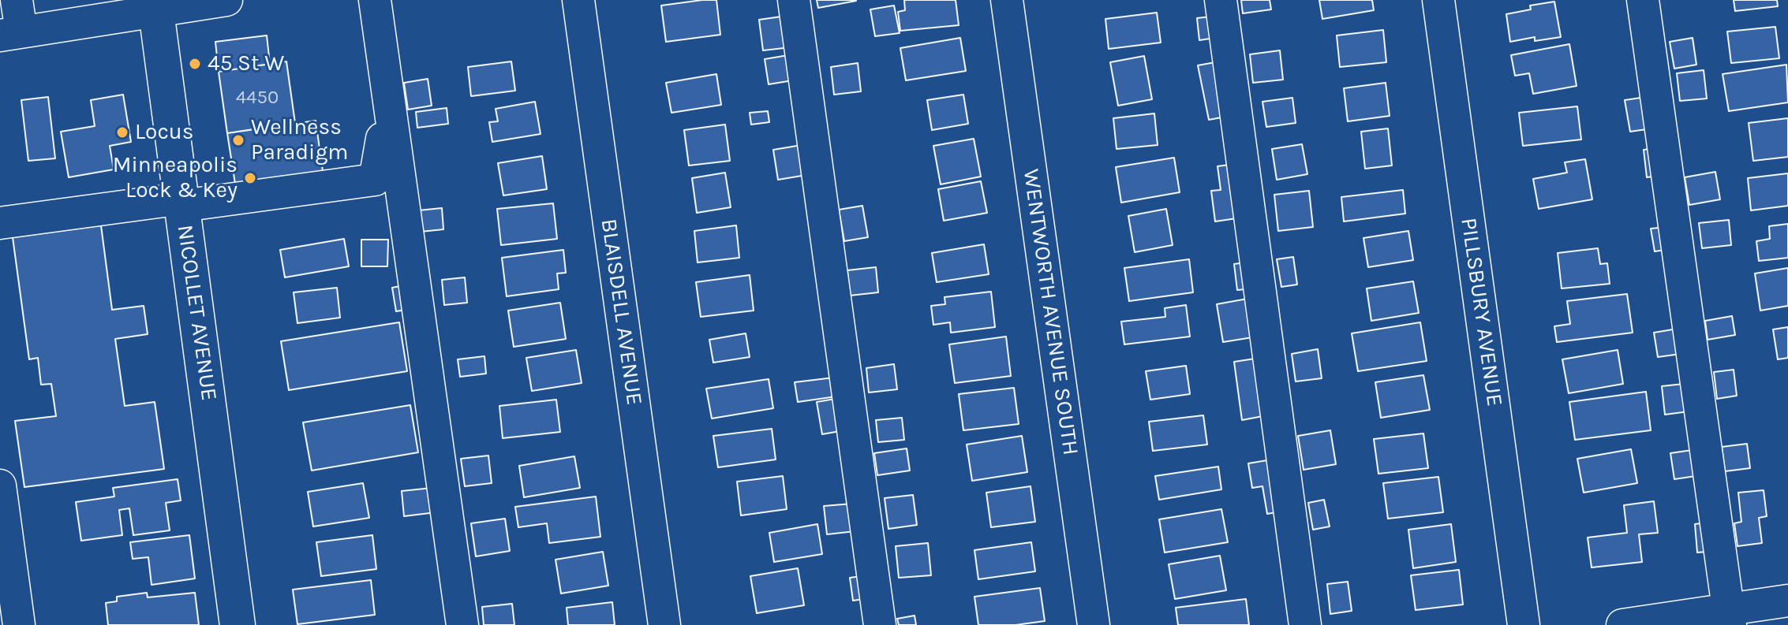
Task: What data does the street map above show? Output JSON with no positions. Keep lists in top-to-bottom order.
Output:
{
  "streets": {
    "main road": ["NICOLLET AVENUE"],
    "street": ["BLAISDELL AVENUE", "WENTWORTH AVENUE SOUTH", "PILLSBURY AVENUE"]
  },
  "places": [
    "45 St W",
    "Locus",
    "Wellness Paradigm",
    "Minneapolis Lock & Key"
  ],
  "house_numbers": ["4450"]
}
